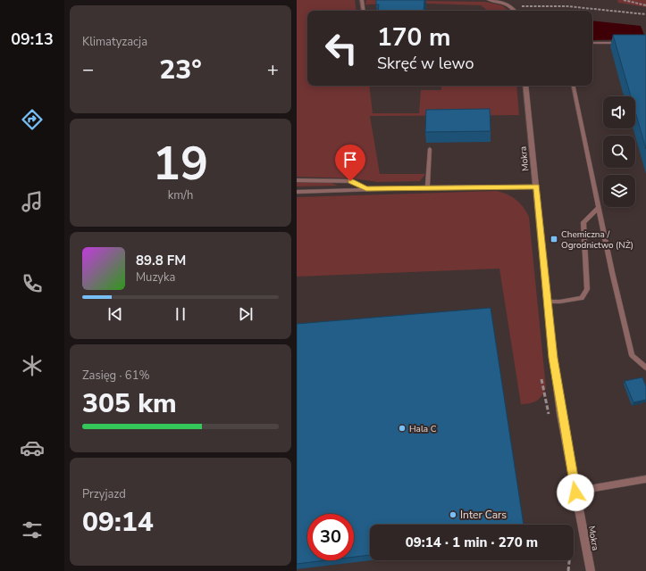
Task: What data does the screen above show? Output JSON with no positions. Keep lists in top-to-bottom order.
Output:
{
  "streets": {
    "street": ["Mokra"]
  },
  "places": {
    "transit": ["Chemiczna / Ogrodnictwo (NŻ)"],
    "other": ["Hala C", "Inter Cars"]
  },
  "page": {
    "tabs": "09:13",
    "tile": [
      "Klimatyzacja",
      ["19", "km/h"],
      ["Zasięg · 61%", "305 km"],
      ["Przyjazd", "09:14"]
    ],
    "turn": ["170 m", "Skręć w lewo"],
    "heat": ["−", "23°", "+"],
    "song": ["89.8 FM", "Muzyka"],
    "limit": "30",
    "trip": "09:14 · 1 min · 270 m"
  }
}
